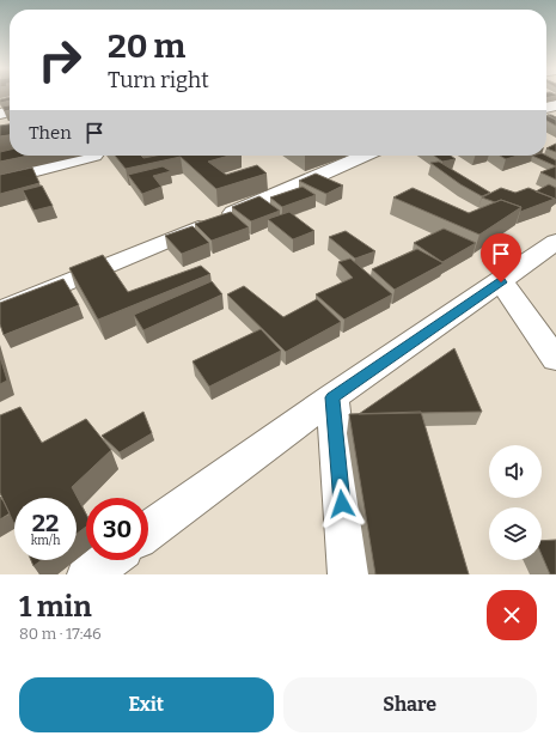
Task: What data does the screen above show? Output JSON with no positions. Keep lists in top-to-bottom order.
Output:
{
  "page": {
    "turn": ["20 m", "Turn right"],
    "then": "Then",
    "speed": "22 km/h",
    "limit": "30",
    "heading": ["1 min", "80 m · 17:46"],
    "buttons": ["Exit", "Share"]
  }
}
